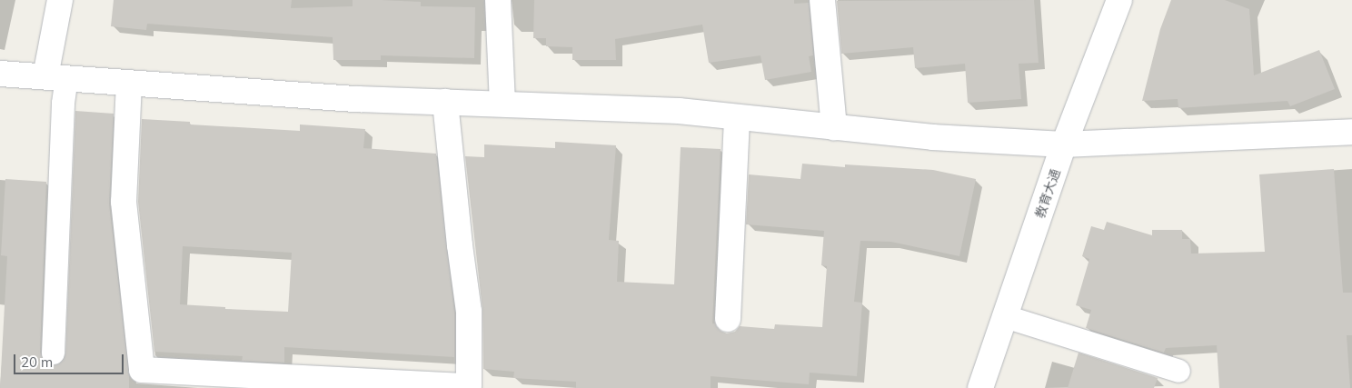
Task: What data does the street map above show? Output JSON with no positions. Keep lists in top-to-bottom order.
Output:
{
  "streets": {
    "street": ["教育大通"]
  },
  "scale_bar": "20 m"
}
